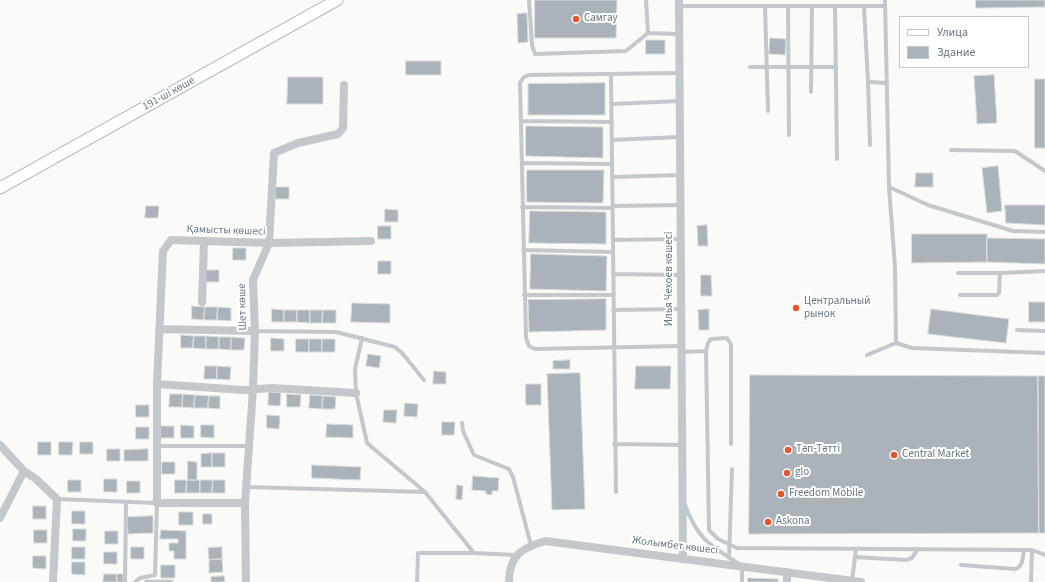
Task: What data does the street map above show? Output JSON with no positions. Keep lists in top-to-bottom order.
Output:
{
  "streets": {
    "main road": ["191-ші көше"],
    "street": [
      "Қамысты көшесі",
      "Илья Чехоев көшесі",
      "Шет көше",
      "Жолымбет көшесі"
    ]
  },
  "crossings": [
    ["Қамысты көшесі", "Шет көше"],
    ["Илья Чехоев көшесі", "Жолымбет көшесі"]
  ],
  "places": [
    "Самгау",
    "Центральный рынок",
    "Тәп-Тәтті",
    "Central Market",
    "glo",
    "Freedom Mobile",
    "Askona"
  ],
  "legend": ["Улица", "Здание"]
}
